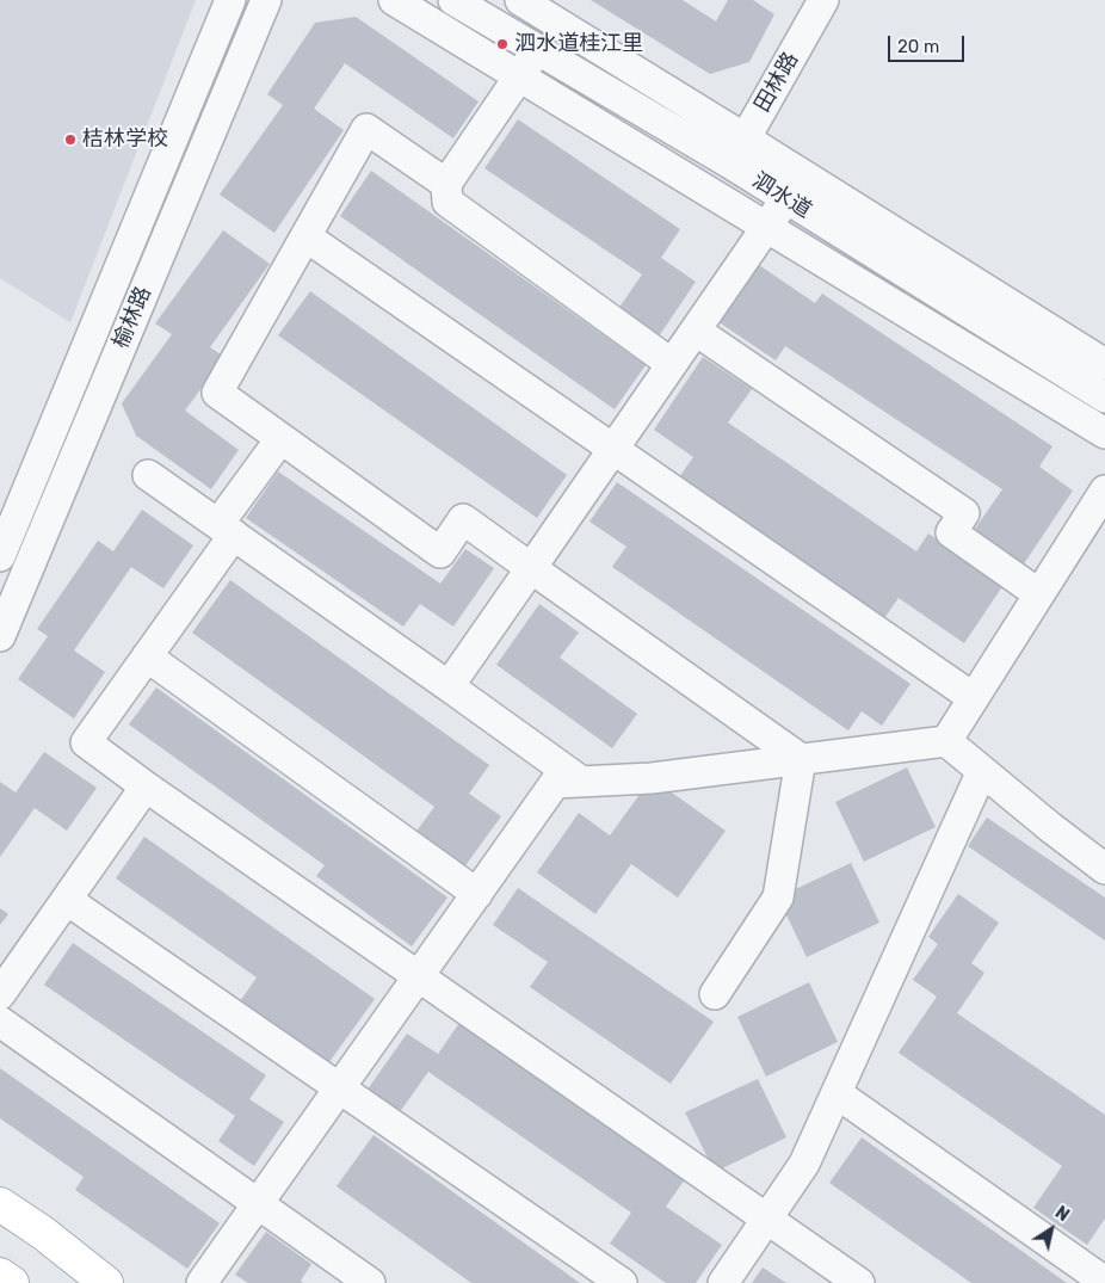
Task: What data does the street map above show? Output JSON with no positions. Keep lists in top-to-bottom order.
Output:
{
  "streets": {
    "street": ["田林路", "泗水道", "榆林路"]
  },
  "crossings": [
    ["田林路", "泗水道"]
  ],
  "places": ["泗水道桂江里", "桔林学校"],
  "scale_bar": "20 m",
  "north": "top right"
}
